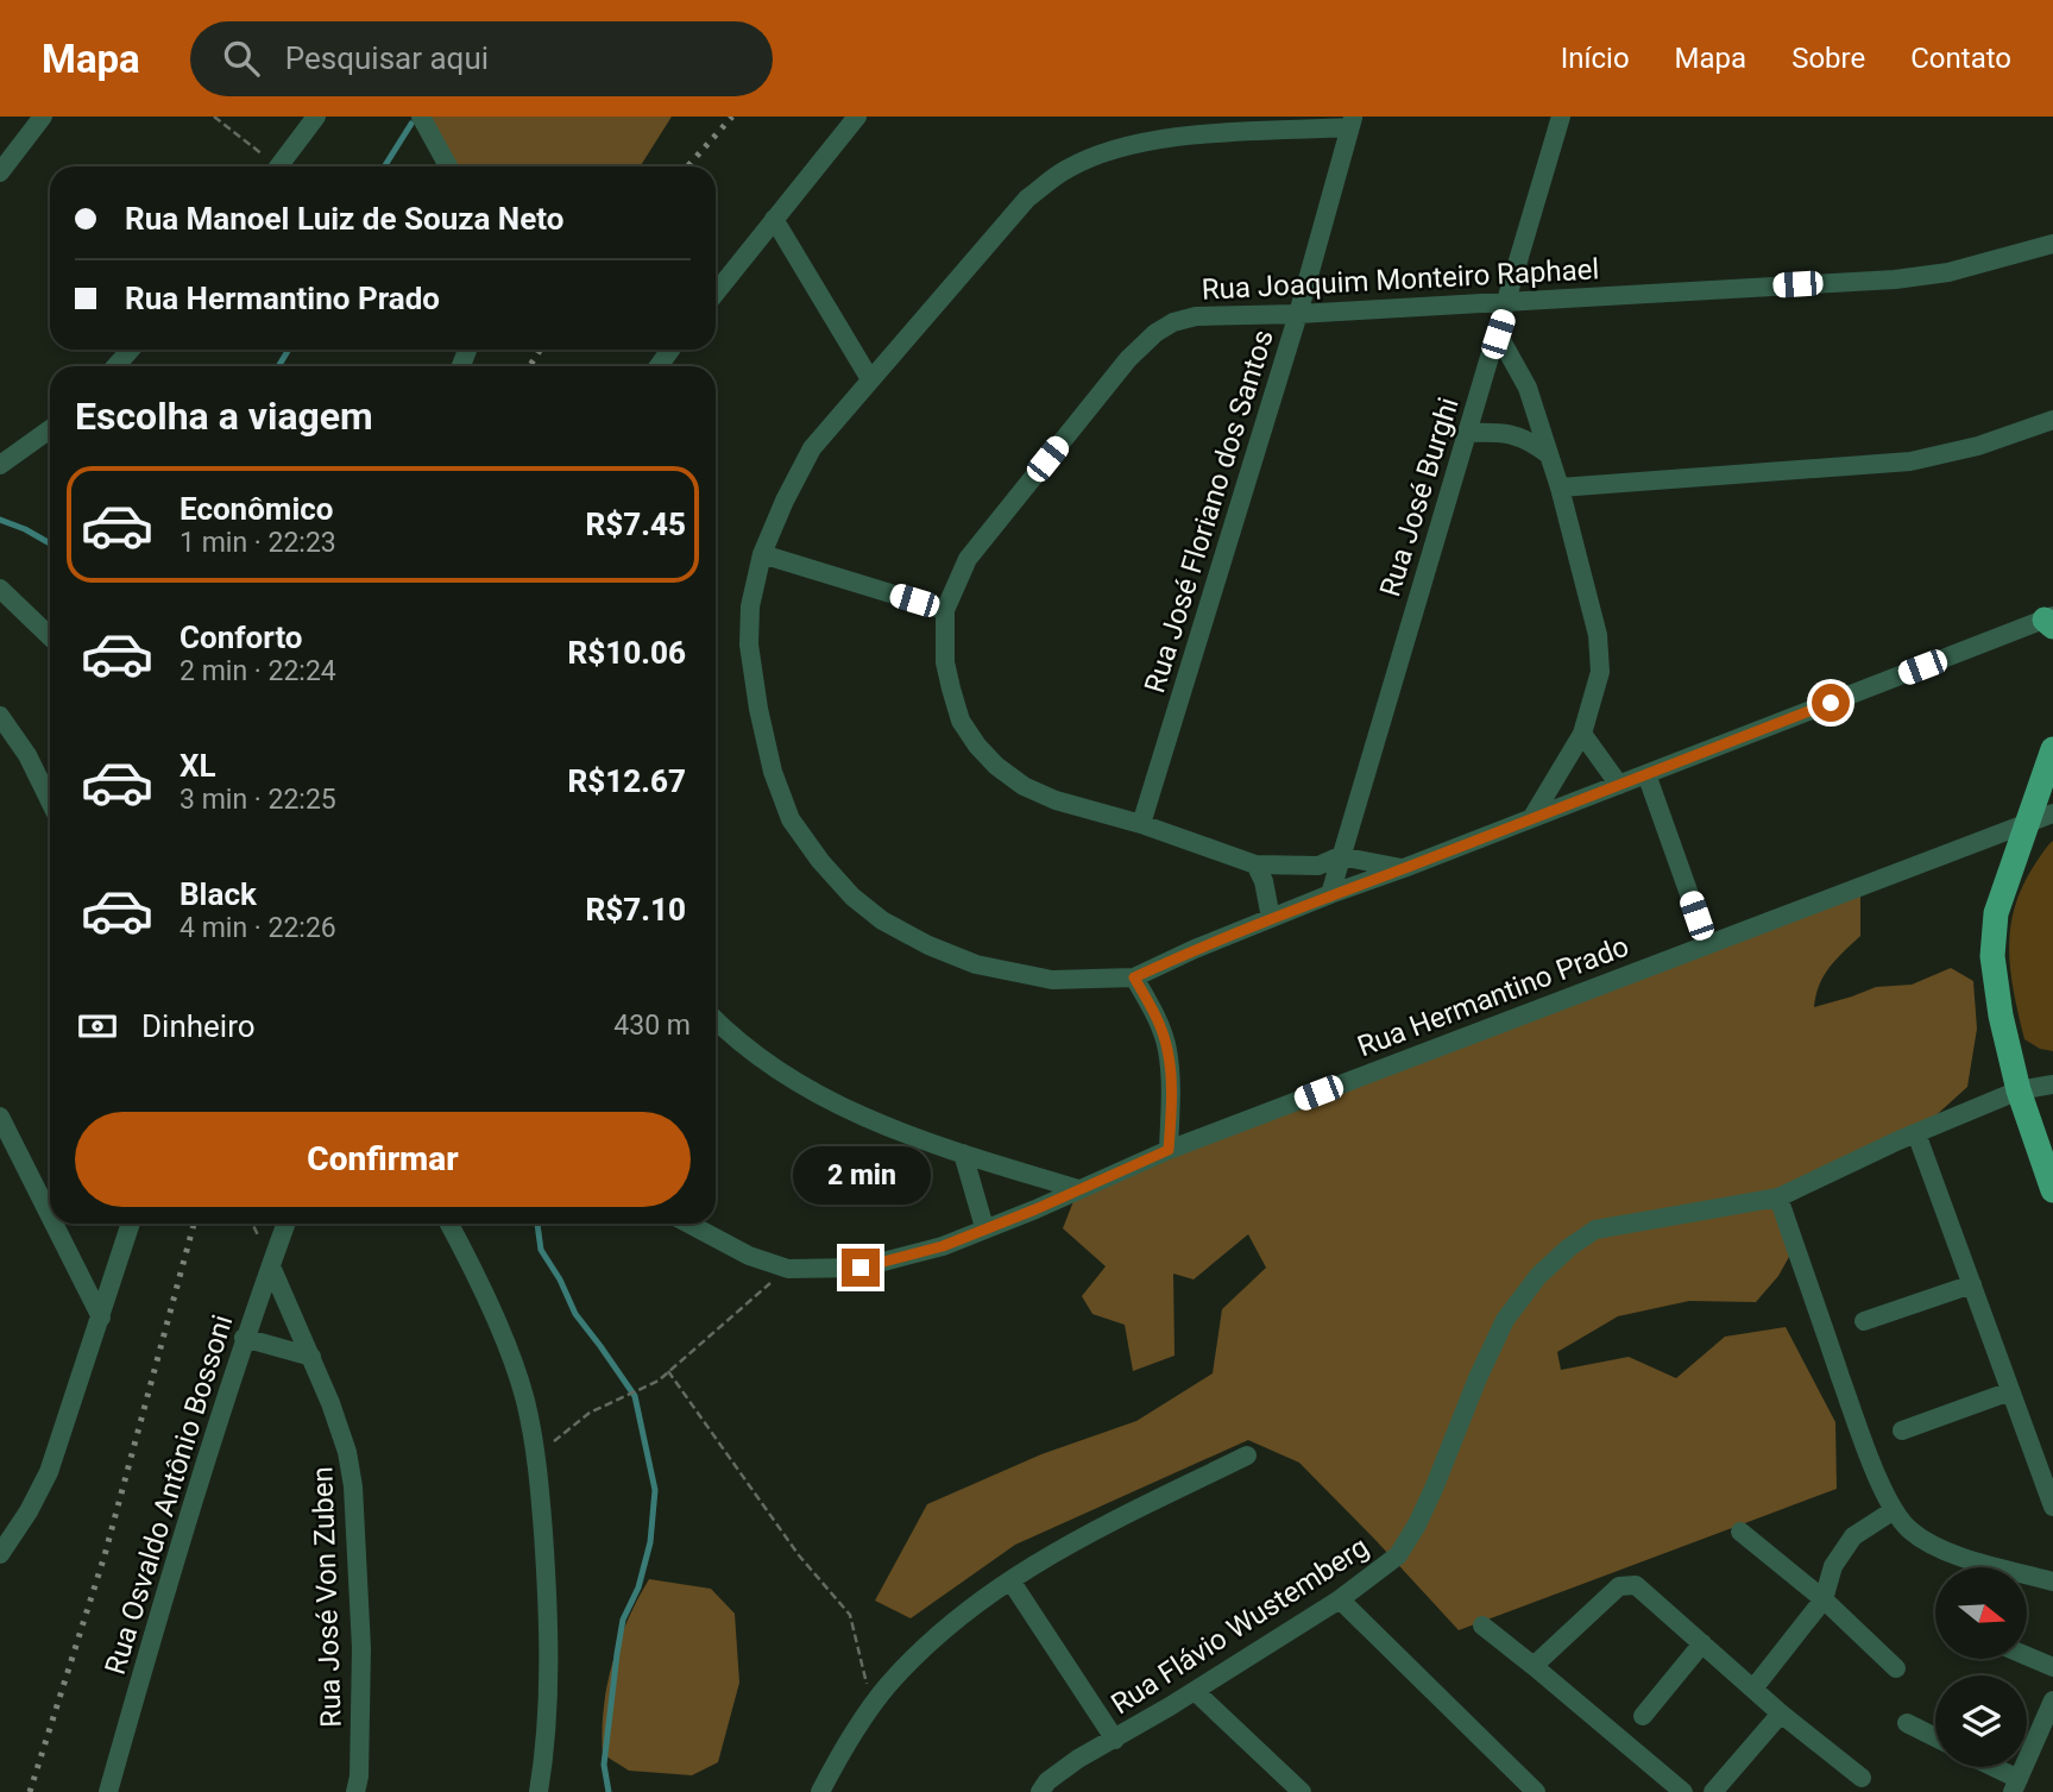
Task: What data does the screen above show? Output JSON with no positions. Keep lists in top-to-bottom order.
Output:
{
  "streets": {
    "street": [
      "Rua Joaquim Monteiro Raphael",
      "Rua José Burghi",
      "Rua José Floriano dos Santos",
      "Rua Hermantino Prado",
      "Rua Osvaldo Antônio Bossoni",
      "Rua José Von Zuben",
      "Rua Flávio Wustemberg"
    ]
  },
  "crossings": [
    ["Rua Joaquim Monteiro Raphael", "Rua José Burghi"],
    ["Rua Joaquim Monteiro Raphael", "Rua José Floriano dos Santos"],
    ["Rua Osvaldo Antônio Bossoni", "Rua José Von Zuben"]
  ],
  "north": "right",
  "page": {
    "header": "Mapa",
    "search": "Pesquisar aqui",
    "nav": [
      "Início",
      "Mapa",
      "Sobre",
      "Contato"
    ],
    "banner": ["Rua Manoel Luiz de Souza Neto", "Rua Hermantino Prado"],
    "heading": "Escolha a viagem",
    "list": [
      {
        "name": "Econômico",
        "note": "1 min · 22:23",
        "value": "R$7.45"
      },
      {
        "name": "Conforto",
        "note": "2 min · 22:24",
        "value": "R$10.06"
      },
      {
        "name": "XL",
        "note": "3 min · 22:25",
        "value": "R$12.67"
      },
      {
        "name": "Black",
        "note": "4 min · 22:26",
        "value": "R$7.10"
      }
    ],
    "pay": ["Dinheiro", "430 m"],
    "buttons": "Confirmar",
    "bubble": "2 min"
  }
}
